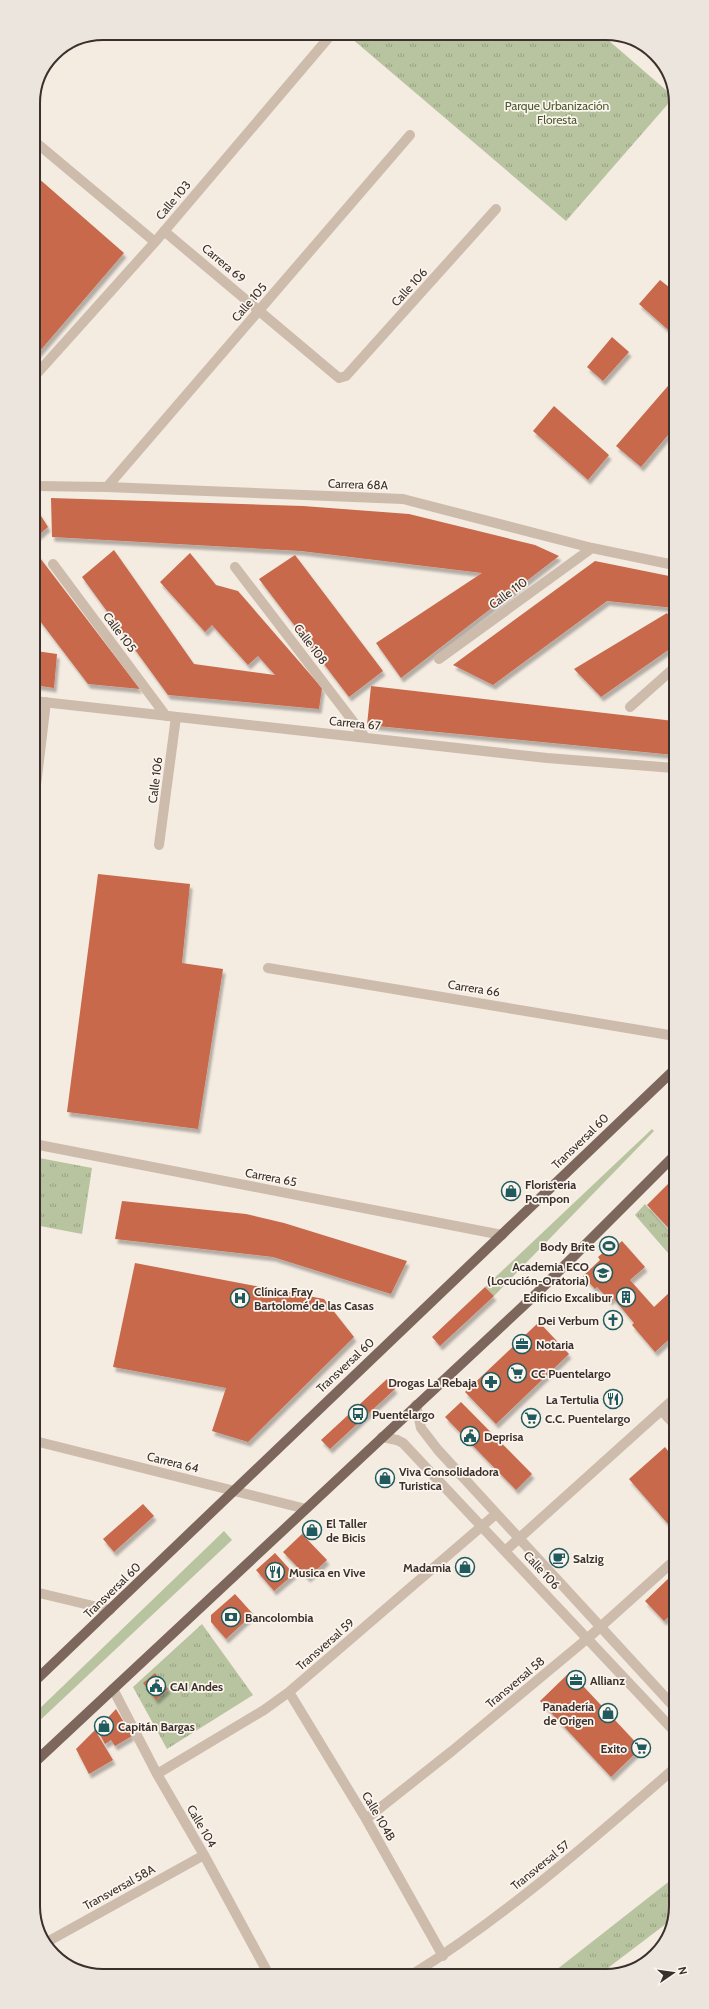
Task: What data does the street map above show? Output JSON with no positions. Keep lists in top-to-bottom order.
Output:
{
  "streets": {
    "main road": ["Transversal 60"],
    "street": [
      "Calle 103",
      "Carrera 69",
      "Calle 106",
      "Calle 105",
      "Carrera 68A",
      "Calle 110",
      "Calle 108",
      "Carrera 67",
      "Carrera 66",
      "Carrera 65",
      "Carrera 64",
      "Transversal 59",
      "Transversal 58",
      "Calle 104B",
      "Calle 104",
      "Transversal 57",
      "Transversal 58A"
    ]
  },
  "crossings": [
    ["Calle 103", "Carrera 69"],
    ["Carrera 69", "Calle 106"],
    ["Carrera 69", "Calle 105"],
    ["Calle 106", "Calle 105"],
    ["Calle 106", "Carrera 67"],
    ["Calle 106", "Transversal 59"],
    ["Calle 106", "Transversal 58"],
    ["Calle 105", "Carrera 68A"],
    ["Calle 105", "Carrera 67"],
    ["Carrera 68A", "Calle 110"],
    ["Calle 108", "Carrera 67"],
    ["Transversal 60", "Carrera 65"],
    ["Transversal 60", "Carrera 64"],
    ["Transversal 59", "Calle 104B"],
    ["Transversal 59", "Calle 104"],
    ["Transversal 58", "Calle 104B"],
    ["Calle 104B", "Transversal 57"],
    ["Calle 104", "Transversal 58A"]
  ],
  "parks": ["Parque Urbanización Floresta"],
  "places": {
    "shop": [
      "Floristeria Pompon",
      "Viva Consolidadora Turistica",
      "El Taller de Bicis",
      "Madamia",
      "Panadería de Origen",
      "Capitán Bargas"
    ],
    "sports": ["Body Brite"],
    "school or university": ["Academia ECO (Locución-Oratoria)"],
    "building": ["Edificio Excalibur"],
    "hospital": ["Clínica Fray Bartolomé de las Casas"],
    "church": ["Dei Verbum"],
    "office": ["Notaria", "Allianz"],
    "supermarket": ["CC Puentelargo", "C.C. Puentelargo", "Exito"],
    "pharmacy": ["Drogas La Rebaja"],
    "restaurant": ["La Tertulia", "Musica en Vive"],
    "bus stop": ["Puentelargo"],
    "public building": ["Deprisa", "CAI Andes"],
    "cafe": ["Salzig"],
    "bank": ["Bancolombia"]
  },
  "north": "right"
}
